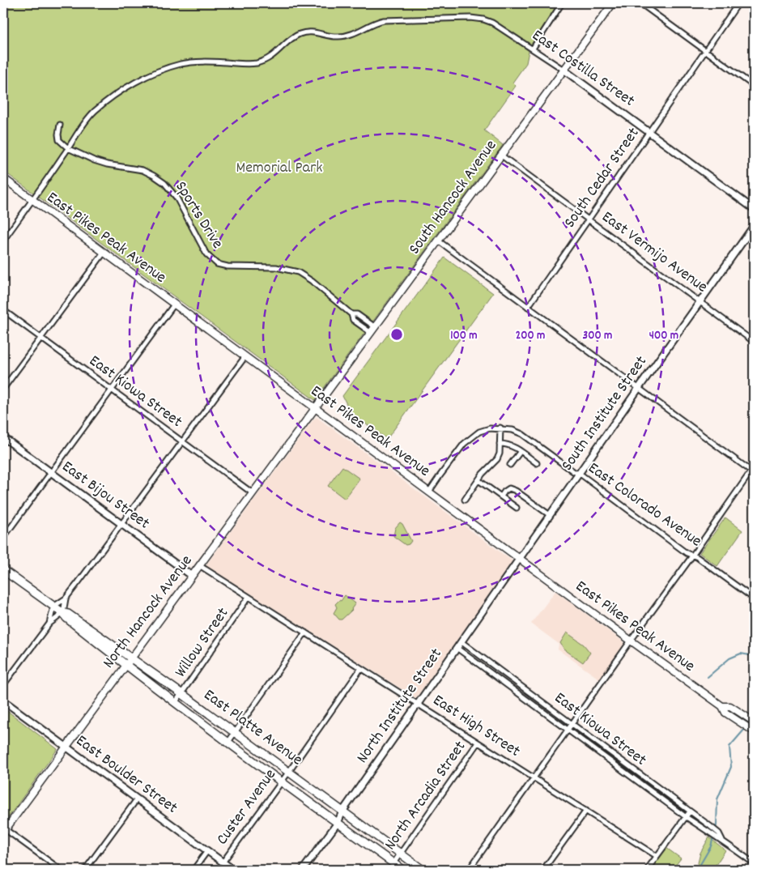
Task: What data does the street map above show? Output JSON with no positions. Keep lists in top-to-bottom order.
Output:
{
  "streets": {
    "main road": [
      "South Hancock Avenue",
      "East Pikes Peak Avenue",
      "North Hancock Avenue",
      "East Platte Avenue"
    ],
    "street": [
      "East Costilla Street",
      "South Cedar Street",
      "Sports Drive",
      "East Vermijo Avenue",
      "East Kiowa Street",
      "South Institute Street",
      "East Bijou Street",
      "East Colorado Avenue",
      "Willow Street",
      "North Institute Street",
      "East High Street",
      "East Boulder Street",
      "North Arcadia Street",
      "Custer Avenue"
    ]
  },
  "crossings": [
    ["East Costilla Street", "South Cedar Street"],
    ["East Costilla Street", "South Hancock Avenue"],
    ["East Costilla Street", "Sports Drive"],
    ["East Costilla Street", "East Pikes Peak Avenue"],
    ["South Cedar Street", "East Vermijo Avenue"],
    ["South Hancock Avenue", "Sports Drive"],
    ["South Hancock Avenue", "East Pikes Peak Avenue"],
    ["South Hancock Avenue", "East Vermijo Avenue"],
    ["South Hancock Avenue", "North Hancock Avenue"],
    ["East Pikes Peak Avenue", "South Institute Street"],
    ["East Pikes Peak Avenue", "East Colorado Avenue"],
    ["East Pikes Peak Avenue", "North Hancock Avenue"],
    ["East Pikes Peak Avenue", "North Institute Street"],
    ["East Vermijo Avenue", "South Institute Street"],
    ["East Kiowa Street", "North Hancock Avenue"],
    ["East Kiowa Street", "North Institute Street"],
    ["South Institute Street", "East Colorado Avenue"],
    ["South Institute Street", "North Institute Street"],
    ["East Bijou Street", "North Hancock Avenue"],
    ["North Hancock Avenue", "East High Street"],
    ["North Hancock Avenue", "East Platte Avenue"],
    ["North Hancock Avenue", "East Boulder Street"],
    ["Willow Street", "East High Street"],
    ["Willow Street", "East Platte Avenue"],
    ["North Institute Street", "East High Street"],
    ["North Institute Street", "East Platte Avenue"],
    ["East High Street", "North Arcadia Street"],
    ["East High Street", "Custer Avenue"],
    ["East Platte Avenue", "North Arcadia Street"],
    ["East Platte Avenue", "Custer Avenue"],
    ["East Boulder Street", "Custer Avenue"]
  ],
  "parks": ["Memorial Park"],
  "rings": [
    "100 m",
    "200 m",
    "300 m",
    "400 m"
  ]
}
